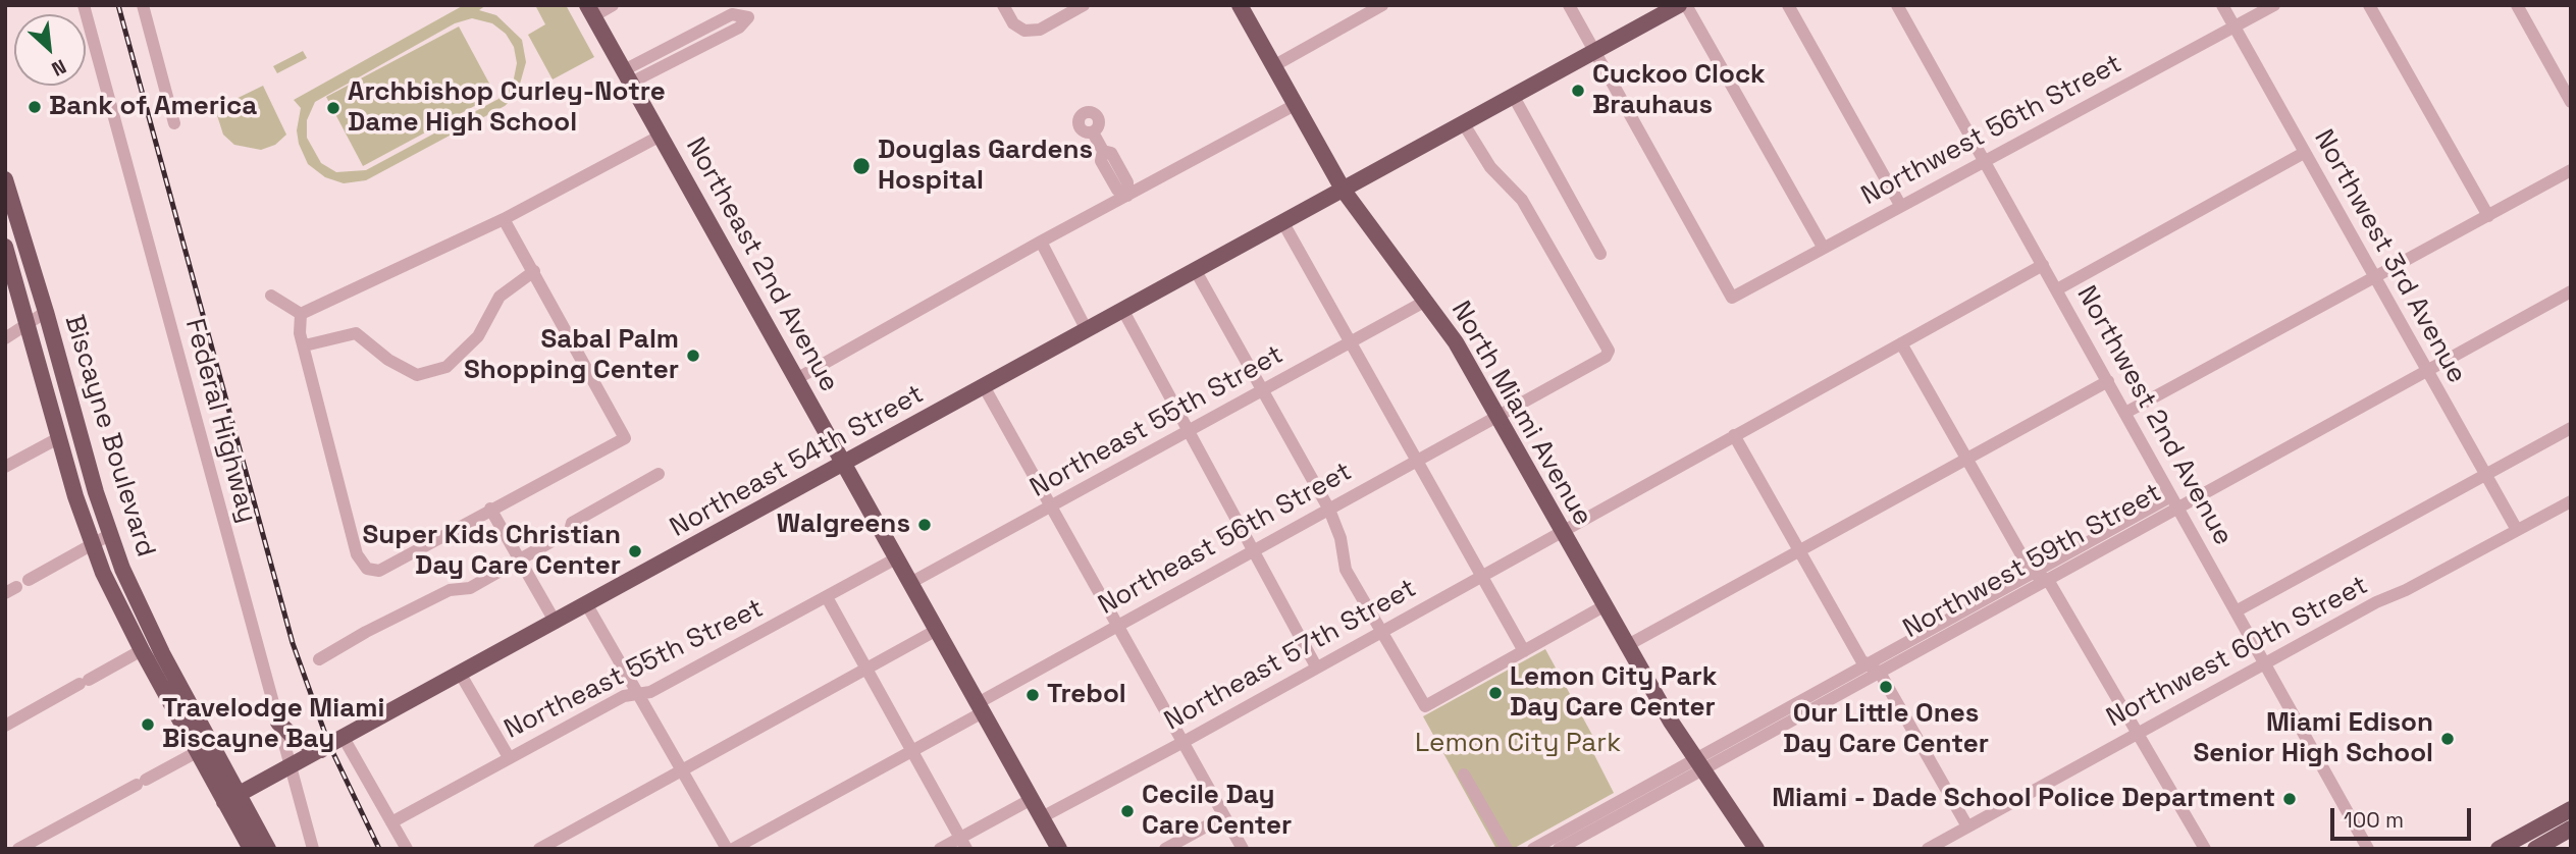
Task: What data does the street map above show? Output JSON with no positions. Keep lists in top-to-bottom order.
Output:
{
  "streets": {
    "main road": [
      "Northeast 2nd Avenue",
      "North Miami Avenue",
      "Biscayne Boulevard",
      "Northeast 54th Street"
    ],
    "street": [
      "Northwest 56th Street",
      "Northwest 3rd Avenue",
      "Northwest 2nd Avenue",
      "Federal Highway",
      "Northeast 55th Street",
      "Northeast 56th Street",
      "Northwest 59th Street",
      "Northwest 60th Street",
      "Northeast 57th Street"
    ]
  },
  "crossings": [
    ["Northwest 56th Street", "Northwest 3rd Avenue"],
    ["Northwest 56th Street", "Northwest 2nd Avenue"],
    ["Northwest 56th Street", "Northeast 54th Street"],
    ["Northwest 3rd Avenue", "Northwest 59th Street"],
    ["Northwest 3rd Avenue", "Northwest 60th Street"],
    ["Northeast 2nd Avenue", "Northeast 55th Street"],
    ["Northeast 2nd Avenue", "Northeast 54th Street"],
    ["Northeast 2nd Avenue", "Northeast 56th Street"],
    ["Northeast 2nd Avenue", "Northeast 57th Street"],
    ["North Miami Avenue", "Northeast 55th Street"],
    ["North Miami Avenue", "Northeast 54th Street"],
    ["North Miami Avenue", "Northeast 56th Street"],
    ["North Miami Avenue", "Northwest 59th Street"],
    ["North Miami Avenue", "Northeast 57th Street"],
    ["Northwest 2nd Avenue", "Northwest 59th Street"],
    ["Northwest 2nd Avenue", "Northwest 60th Street"],
    ["Northwest 2nd Avenue", "Northeast 57th Street"],
    ["Federal Highway", "Northeast 54th Street"],
    ["Biscayne Boulevard", "Northeast 54th Street"]
  ],
  "parks": ["Lemon City Park"],
  "places": [
    "Cuckoo Clock Brauhaus",
    "Bank of America",
    "Archbishop Curley-Notre Dame High School",
    "Douglas Gardens Hospital",
    "Sabal Palm Shopping Center",
    "Walgreens",
    "Super Kids Christian Day Care Center",
    "Our Little Ones Day Care Center",
    "Lemon City Park Day Care Center",
    "Trebol",
    "Travelodge Miami Biscayne Bay",
    "Miami Edison Senior High School",
    "Miami - Dade School Police Department",
    "Cecile Day Care Center"
  ],
  "scale_bar": "100 m",
  "north": "bottom right"
}
